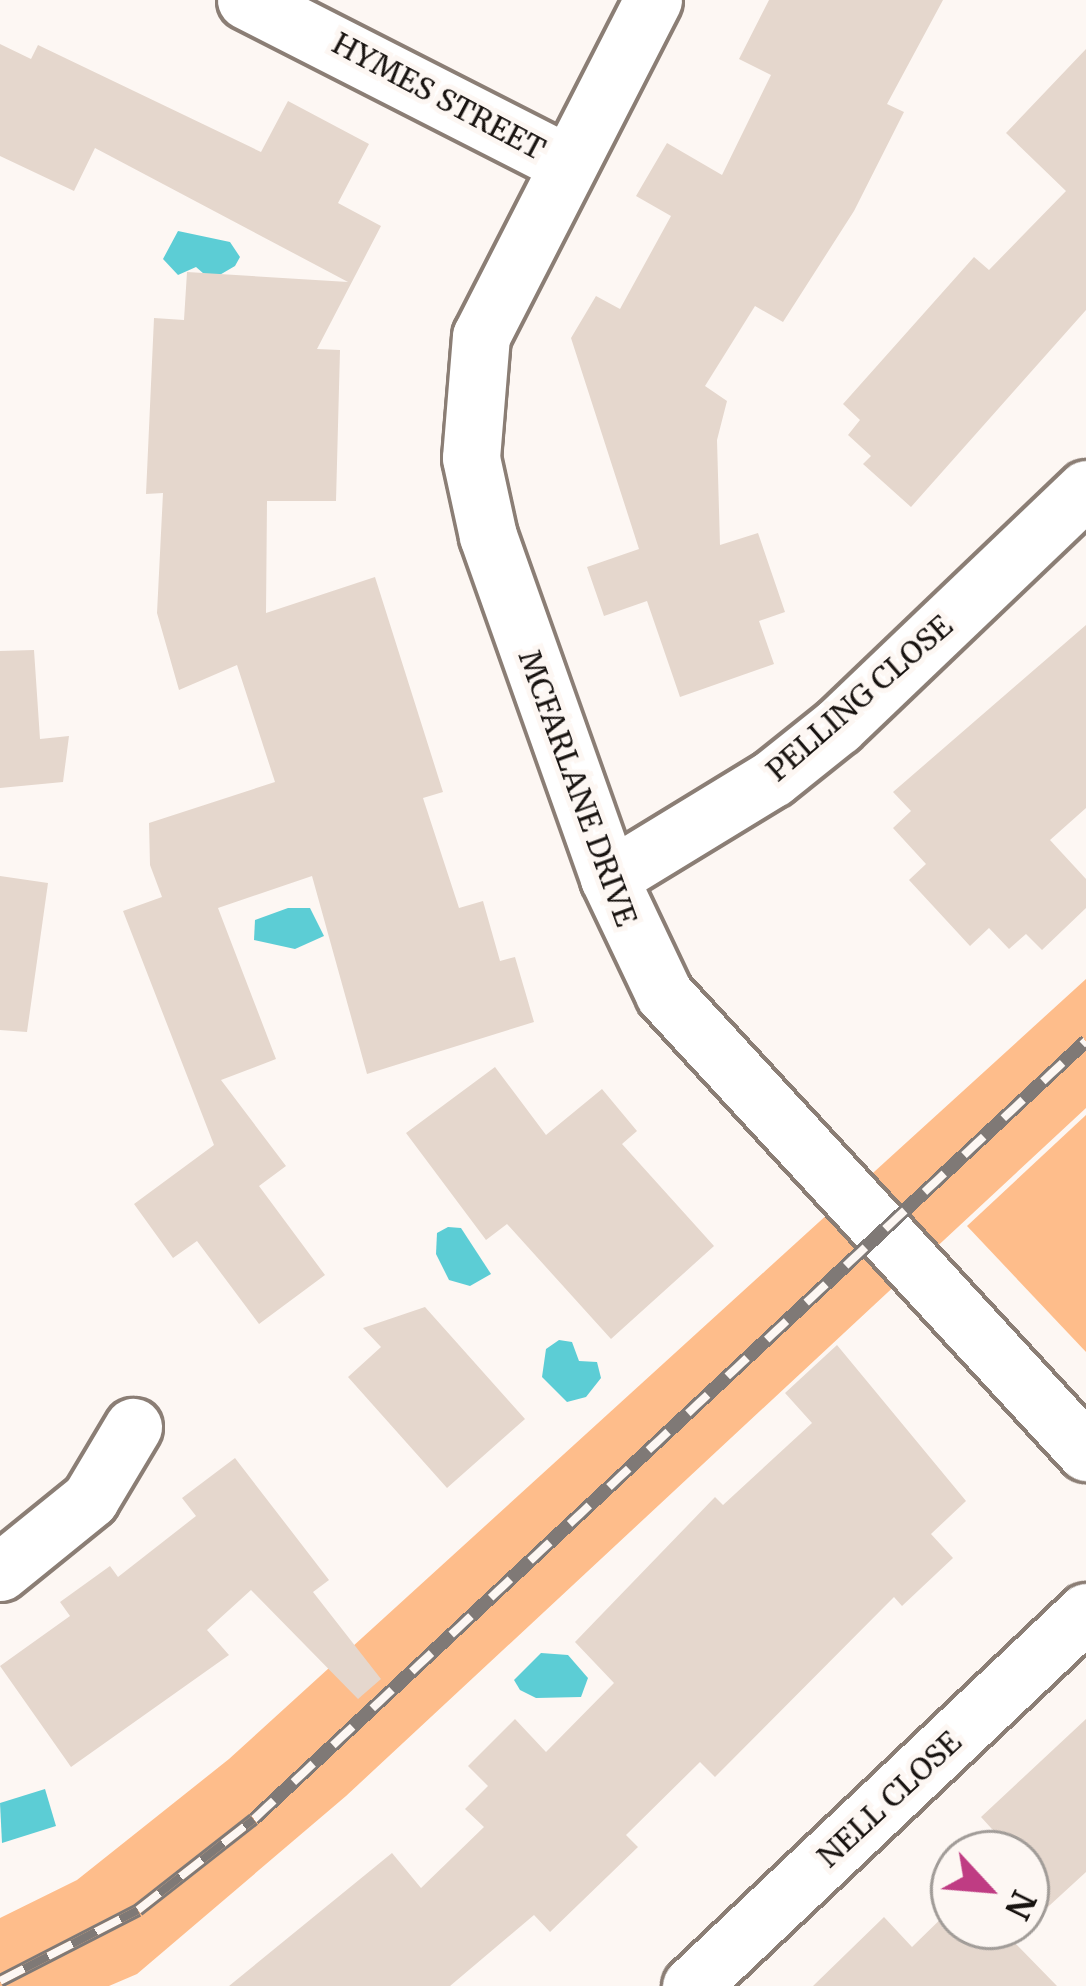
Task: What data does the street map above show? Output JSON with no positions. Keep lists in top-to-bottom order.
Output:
{
  "streets": {
    "street": [
      "HYMES STREET",
      "PELLING CLOSE",
      "MCFARLANE DRIVE",
      "NELL CLOSE"
    ]
  },
  "crossings": [
    ["HYMES STREET", "MCFARLANE DRIVE"],
    ["PELLING CLOSE", "MCFARLANE DRIVE"]
  ],
  "north": "bottom right"
}
